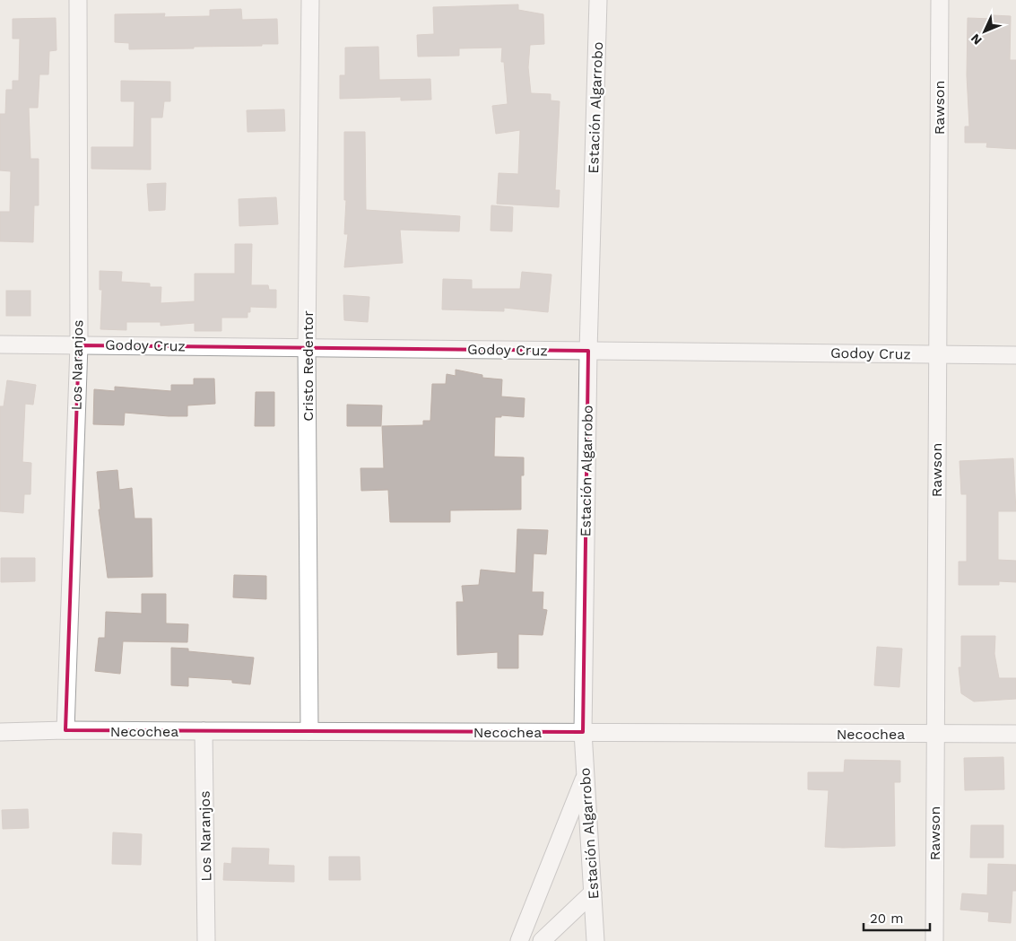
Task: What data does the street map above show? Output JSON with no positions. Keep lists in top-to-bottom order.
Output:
{
  "streets": {
    "street": [
      "Estación Algarrobo",
      "Rawson",
      "Godoy Cruz",
      "Los Naranjos",
      "Cristo Redentor",
      "Necochea"
    ]
  },
  "crossings": [
    ["Estación Algarrobo", "Godoy Cruz"],
    ["Estación Algarrobo", "Necochea"],
    ["Rawson", "Godoy Cruz"],
    ["Rawson", "Necochea"],
    ["Godoy Cruz", "Los Naranjos"],
    ["Godoy Cruz", "Cristo Redentor"],
    ["Los Naranjos", "Necochea"],
    ["Cristo Redentor", "Necochea"]
  ],
  "scale_bar": "20 m",
  "north": "bottom left"
}
